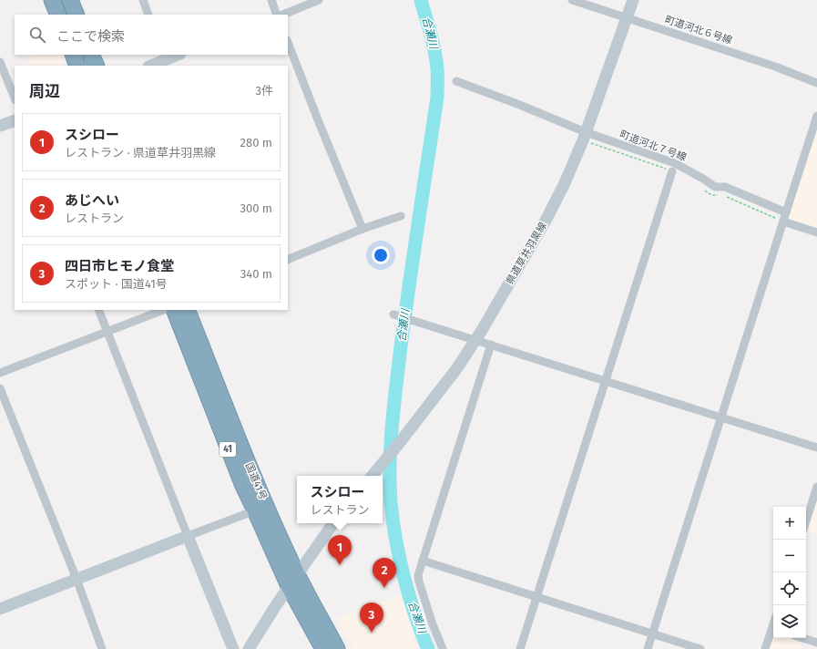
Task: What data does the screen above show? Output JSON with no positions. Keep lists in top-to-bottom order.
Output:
{
  "streets": {
    "highway": ["41", "国道41号"],
    "main road": ["県道草井羽黒線"],
    "street": ["町道河北６号線", "町道河北７号線"]
  },
  "crossings": [
    ["町道河北６号線", "県道草井羽黒線"],
    ["町道河北７号線", "県道草井羽黒線"]
  ],
  "water": ["合瀬川"],
  "page": {
    "search": "ここで検索",
    "heading": ["周辺", "3件"],
    "list": [
      {
        "mark": "1",
        "name": "スシロー",
        "note": "レストラン · 県道草井羽黒線",
        "value": "280 m"
      },
      {
        "mark": "2",
        "name": "あじへい",
        "note": "レストラン",
        "value": "300 m"
      },
      {
        "mark": "3",
        "name": "四日市ヒモノ食堂",
        "note": "スポット · 国道41号",
        "value": "340 m"
      }
    ],
    "popup": ["スシロー", "レストラン"],
    "map_buttons": ["+", "−"],
    "pins": ["1", "2", "3"]
  }
}
